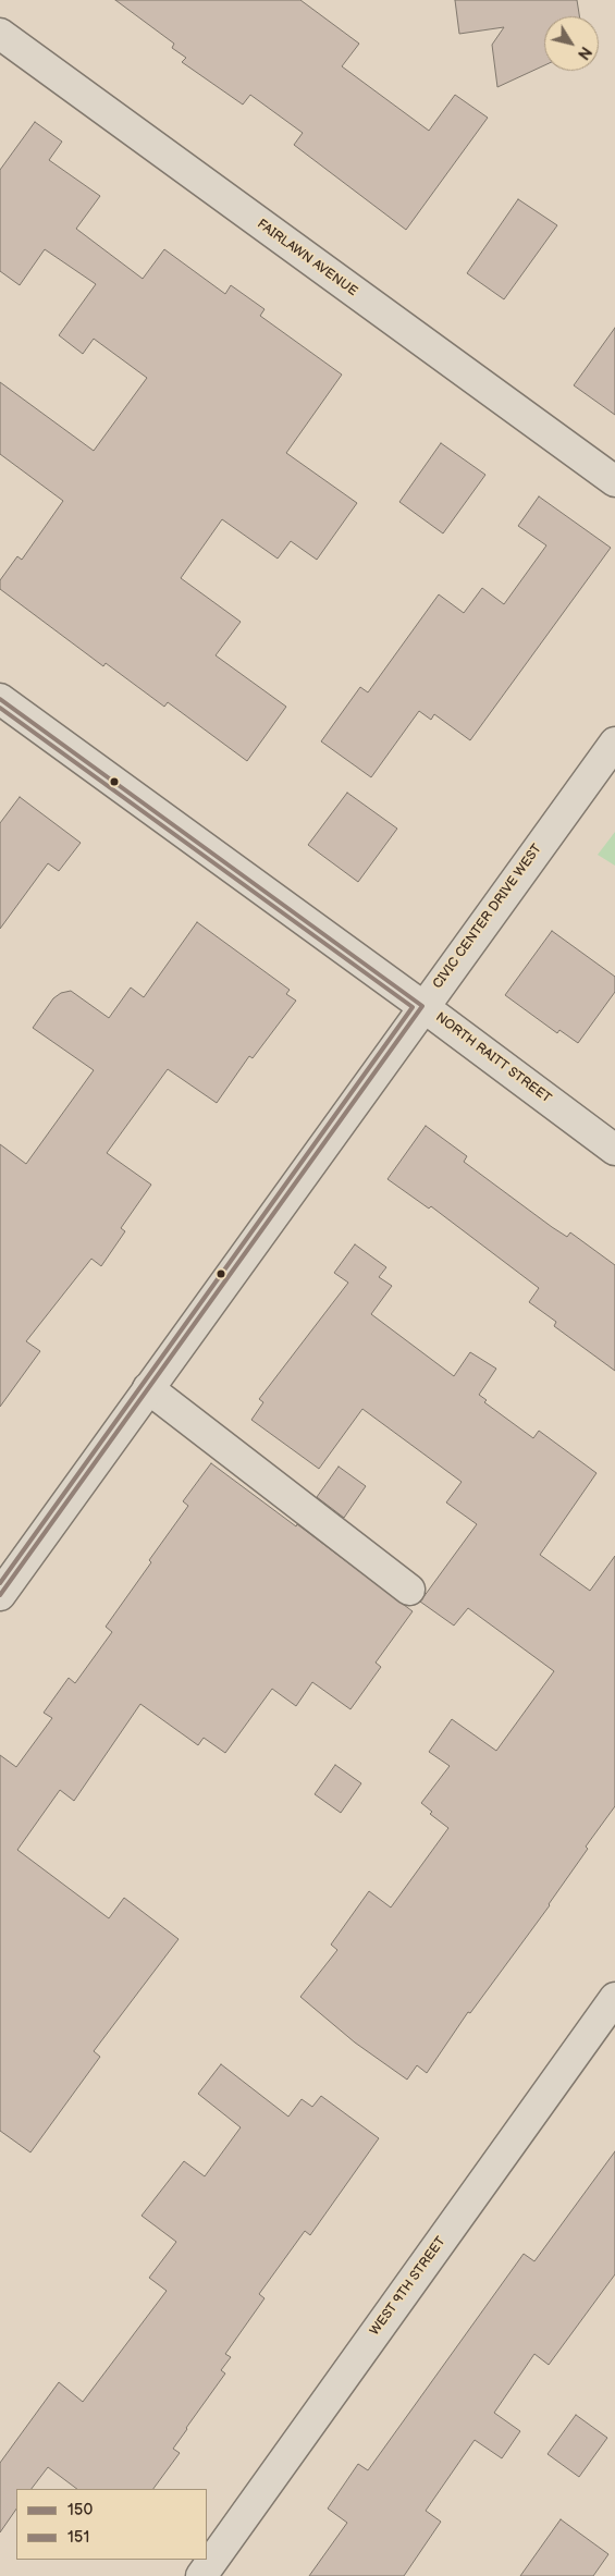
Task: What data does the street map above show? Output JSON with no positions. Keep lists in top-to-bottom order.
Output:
{
  "streets": {
    "street": [
      "FAIRLAWN AVENUE",
      "CIVIC CENTER DRIVE WEST",
      "NORTH RAITT STREET",
      "WEST 9TH STREET"
    ]
  },
  "crossings": [
    ["CIVIC CENTER DRIVE WEST", "NORTH RAITT STREET"]
  ],
  "lines": ["transit line 150", "transit line 151"],
  "legend": ["150", "151"],
  "north": "bottom right"
}
